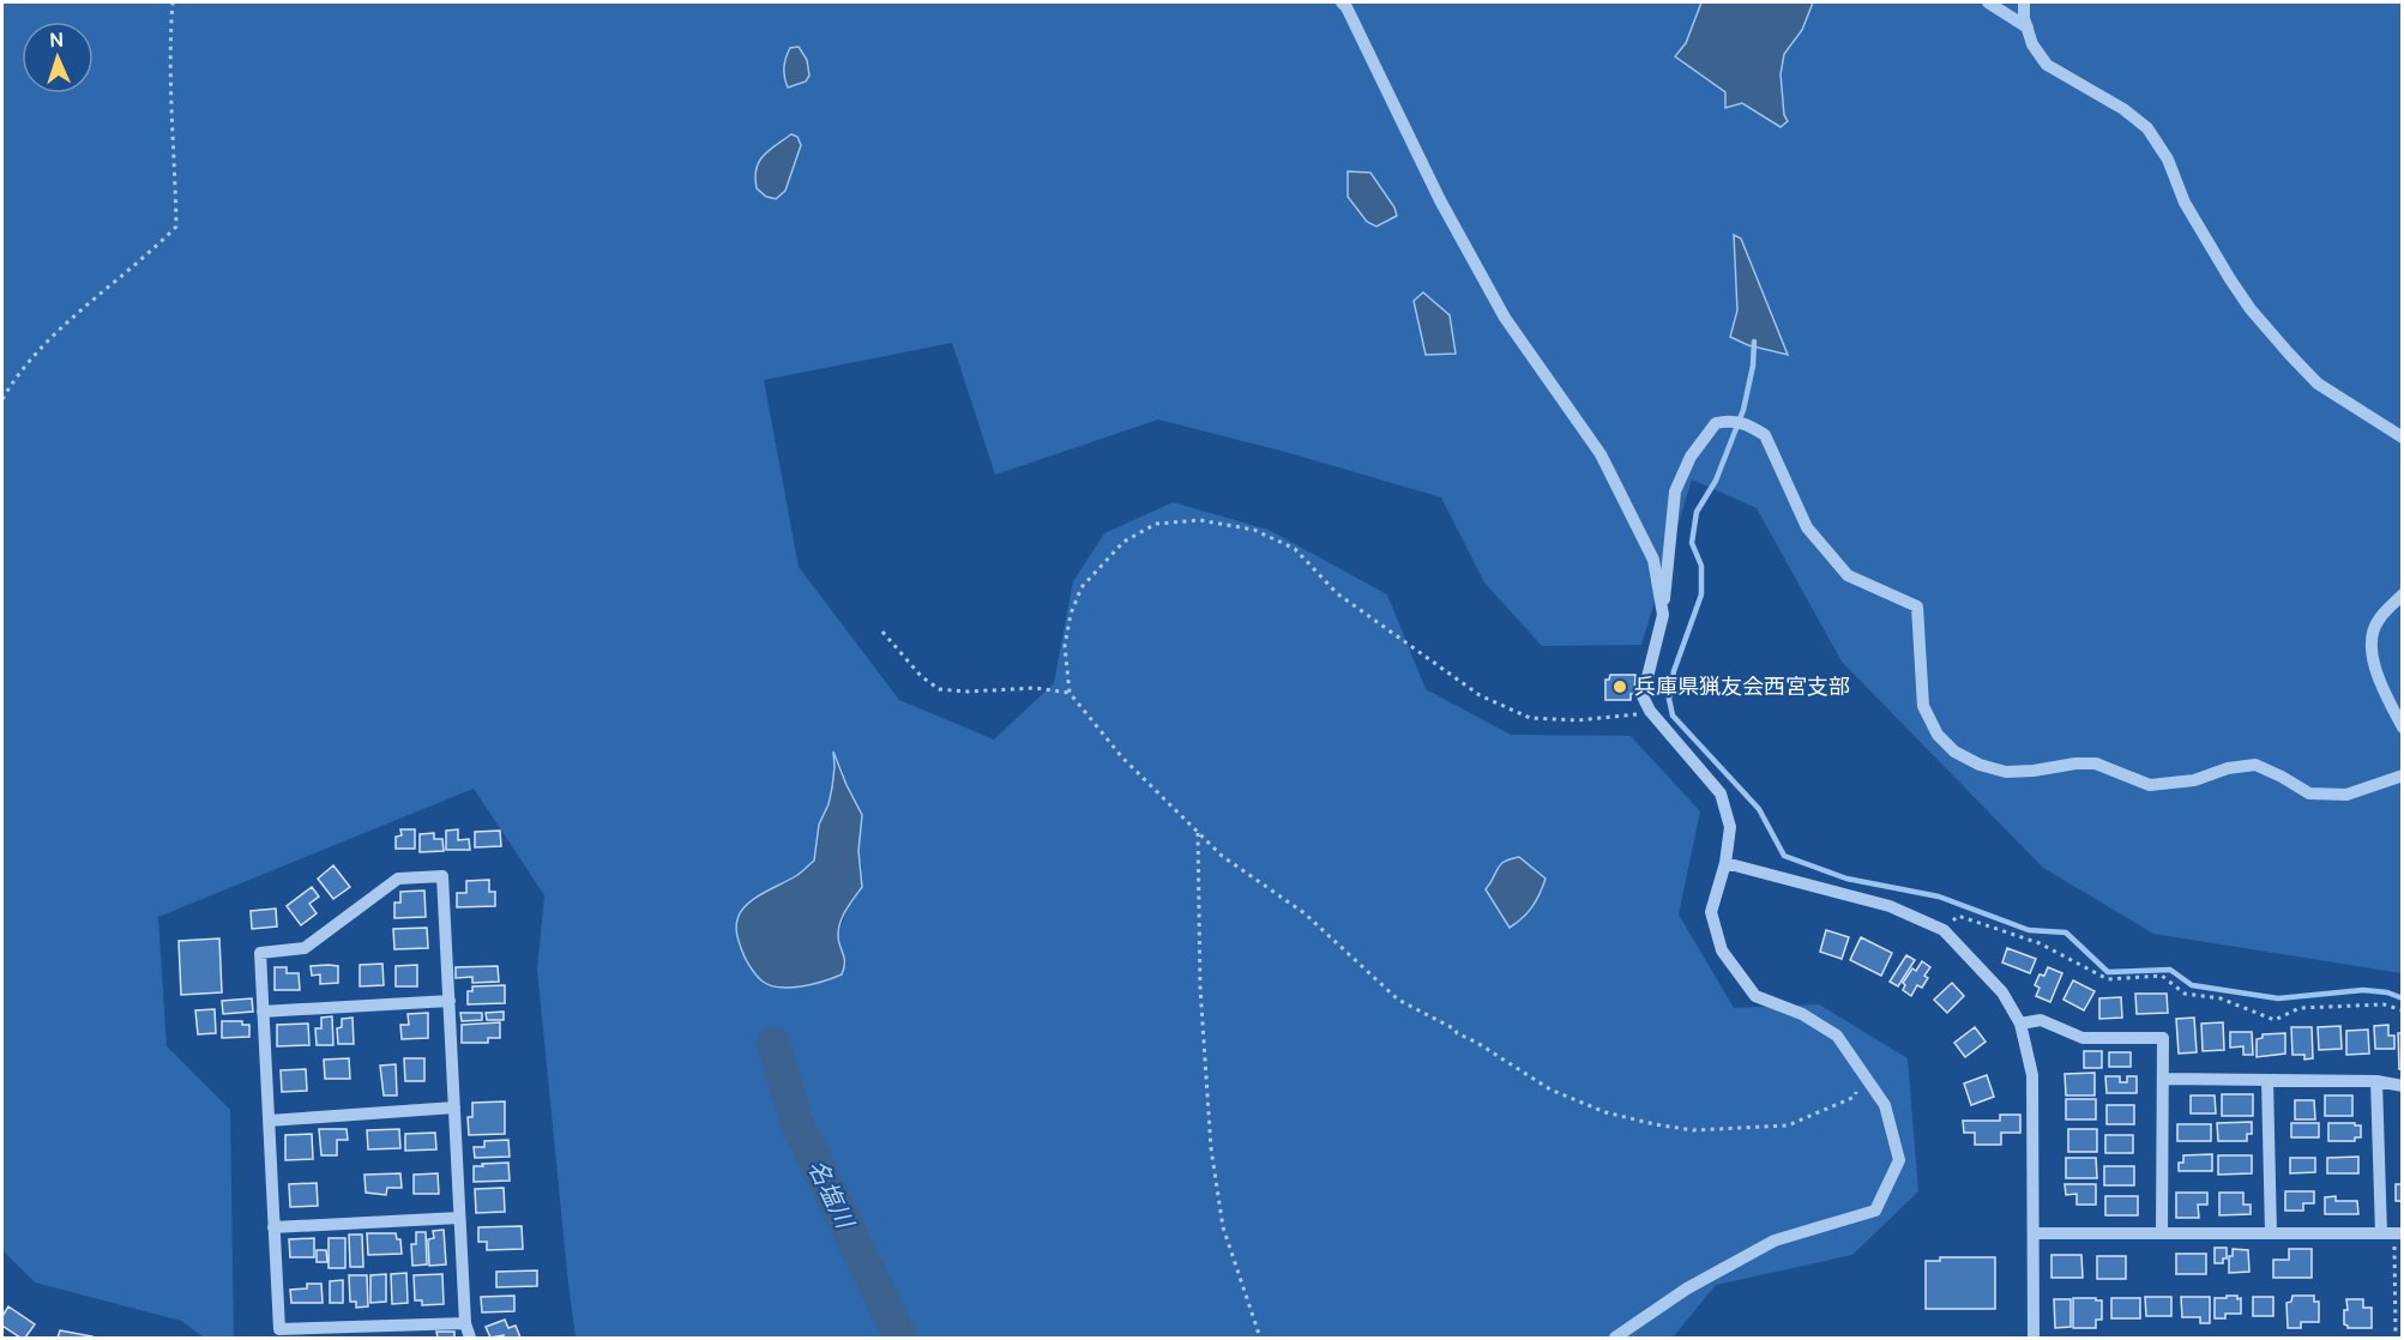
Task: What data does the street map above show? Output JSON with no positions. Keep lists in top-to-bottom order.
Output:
{
  "water": ["名塩川"],
  "places": ["兵庫県猟友会西宮支部"],
  "north": "top"
}
